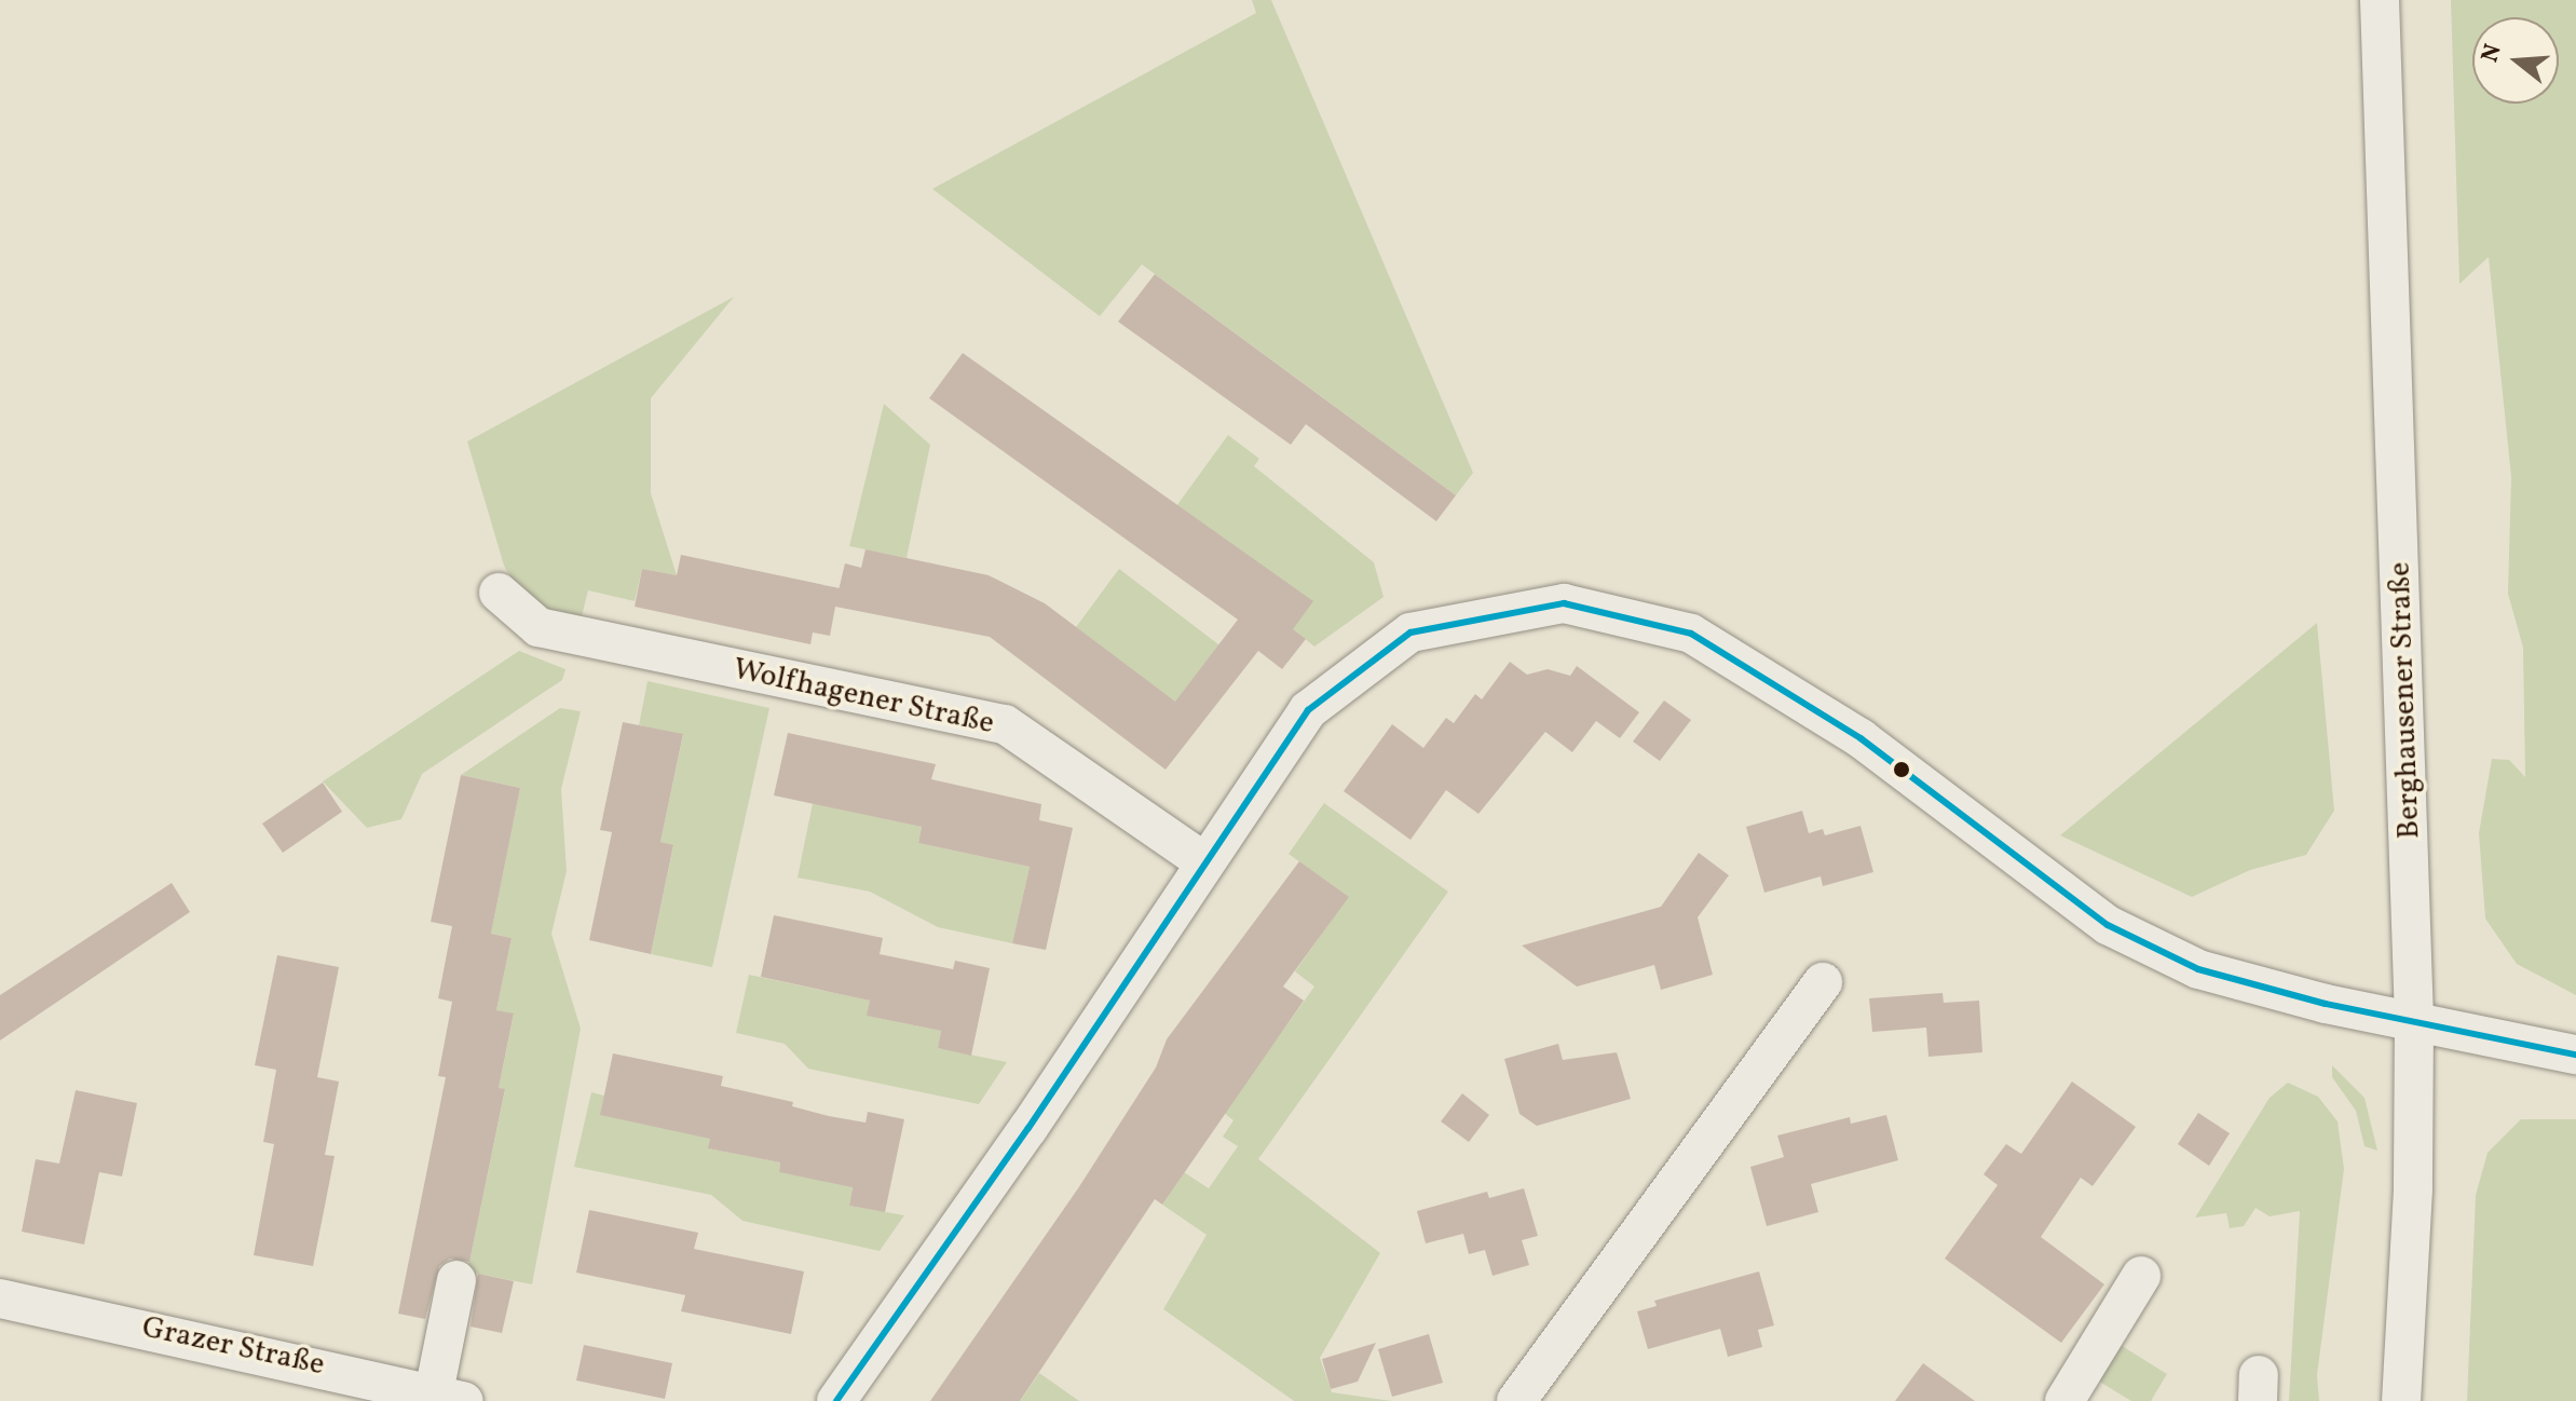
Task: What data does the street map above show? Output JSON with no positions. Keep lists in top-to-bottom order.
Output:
{
  "streets": {
    "street": ["Wolfhagener Straße", "Berghausener Straße", "Grazer Straße"]
  },
  "north": "left"
}
